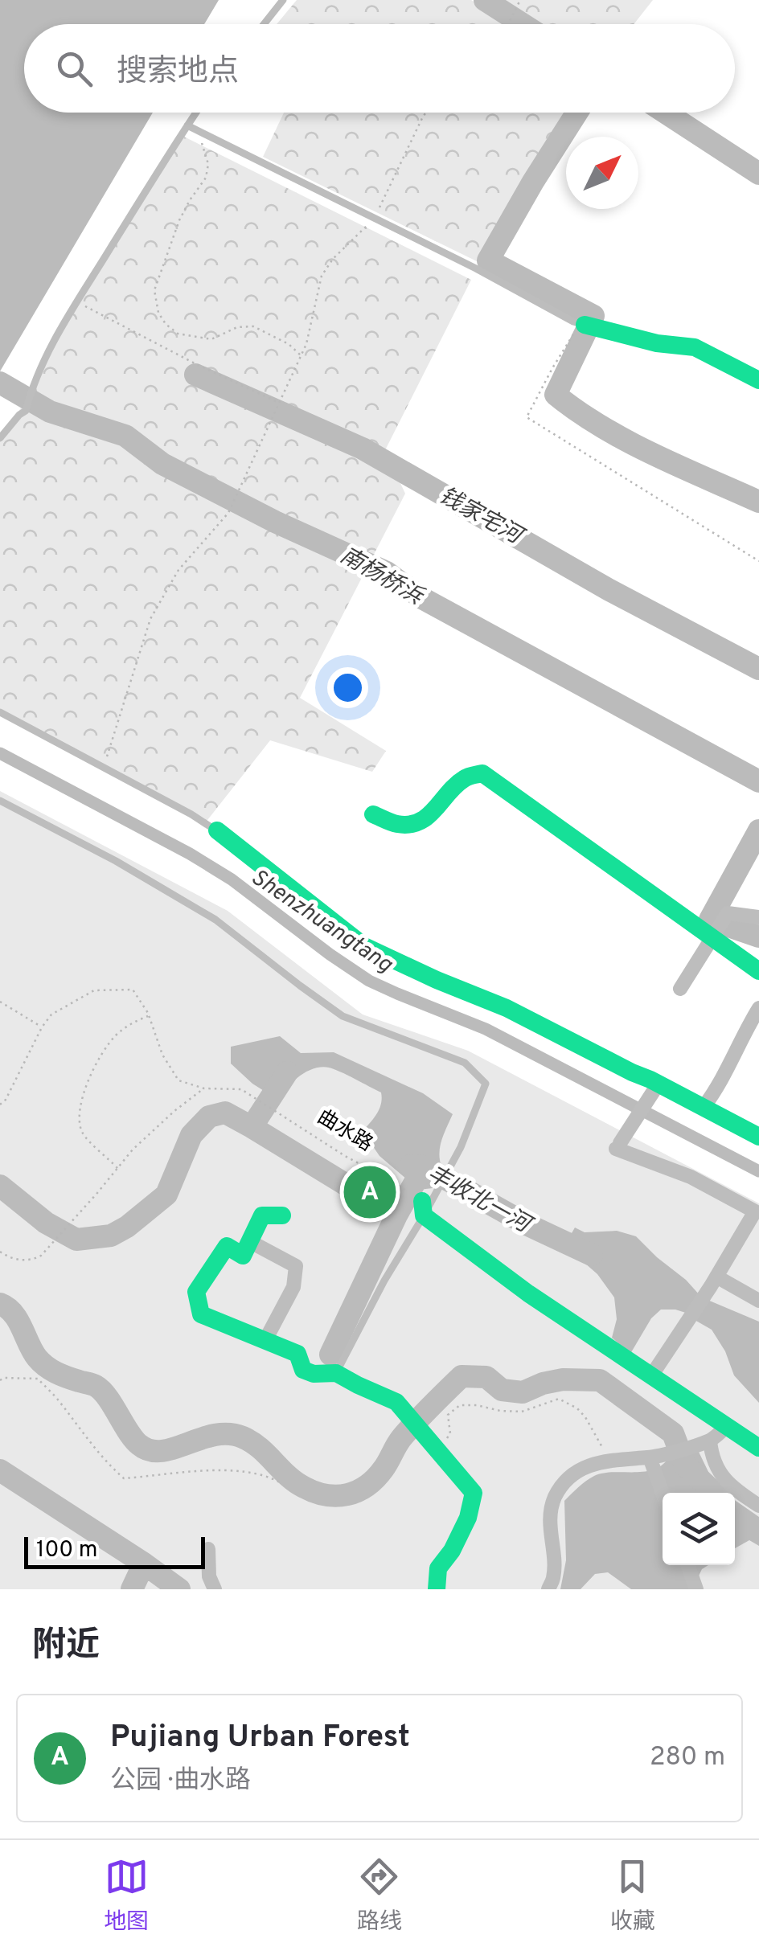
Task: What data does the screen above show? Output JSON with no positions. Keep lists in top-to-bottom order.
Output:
{
  "streets": {
    "path": ["曲水路"]
  },
  "water": [
    "钱家宅河",
    "南杨桥浜",
    "Shenzhuangtang",
    "丰收北一河"
  ],
  "scale_bar": "100 m",
  "north": "top right",
  "page": {
    "search": "搜索地点",
    "pins": "A",
    "scale": "100 m",
    "heading": "附近",
    "list": [
      {
        "mark": "A",
        "name": "Pujiang Urban Forest",
        "note": "公园 · 曲水路",
        "value": "280 m"
      }
    ],
    "nav": ["地图", "路线", "收藏"]
  }
}
